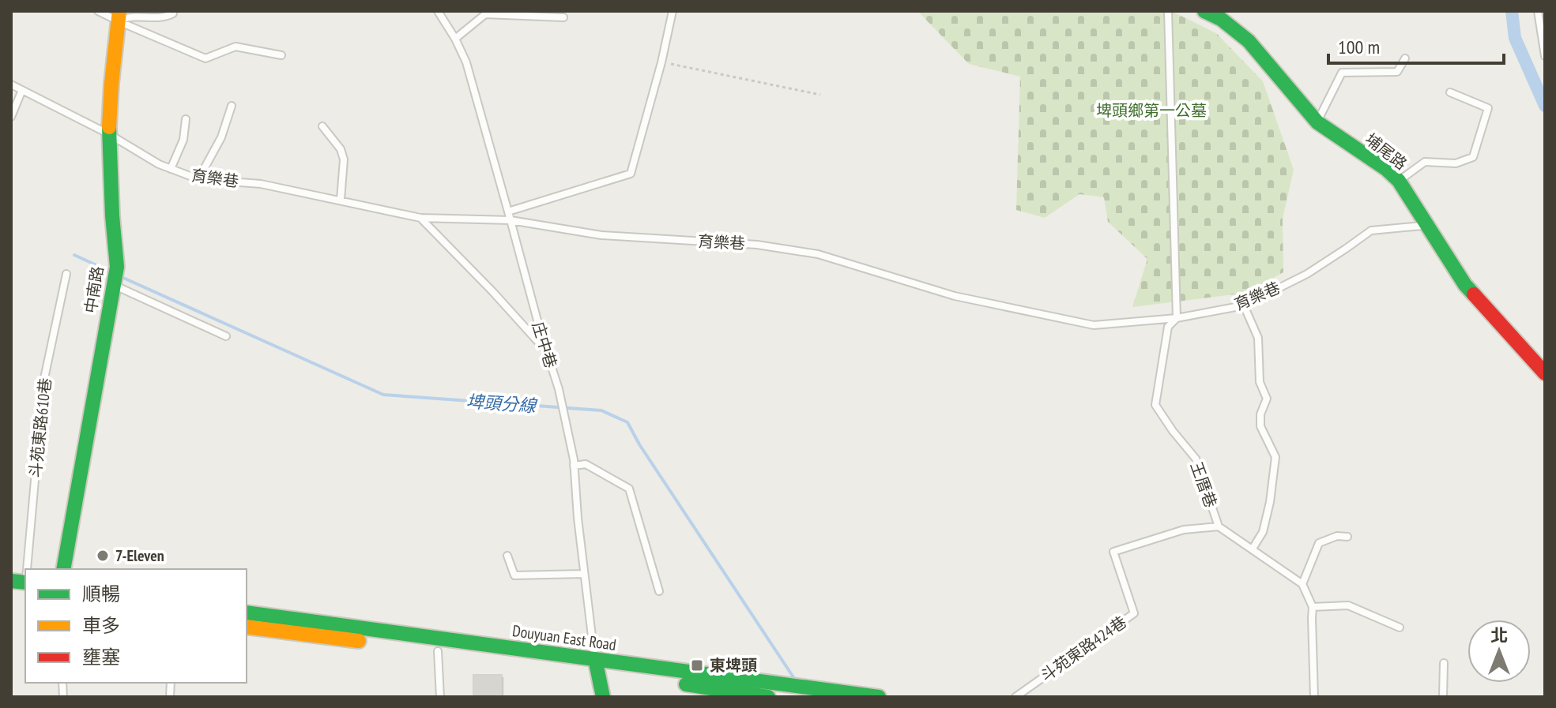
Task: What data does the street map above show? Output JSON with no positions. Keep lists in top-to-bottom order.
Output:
{
  "streets": {
    "street": ["埔尾路", "中南路", "Douyuan East Road"],
    "lane": [
      "育樂巷",
      "庄中巷",
      "斗苑東路610巷",
      "王厝巷",
      "斗苑東路424巷"
    ]
  },
  "crossings": [
    ["埔尾路", "育樂巷"],
    ["育樂巷", "中南路"],
    ["育樂巷", "庄中巷"],
    ["育樂巷", "王厝巷"],
    ["庄中巷", "Douyuan East Road"],
    ["王厝巷", "斗苑東路424巷"]
  ],
  "water": ["埤頭分線"],
  "parks": ["埤頭鄉第一公墓"],
  "places": {
    "other": ["7-Eleven"],
    "transit": ["東埤頭"]
  },
  "legend": ["順暢", "車多", "壅塞"],
  "scale_bar": "100 m",
  "north": "top"
}
